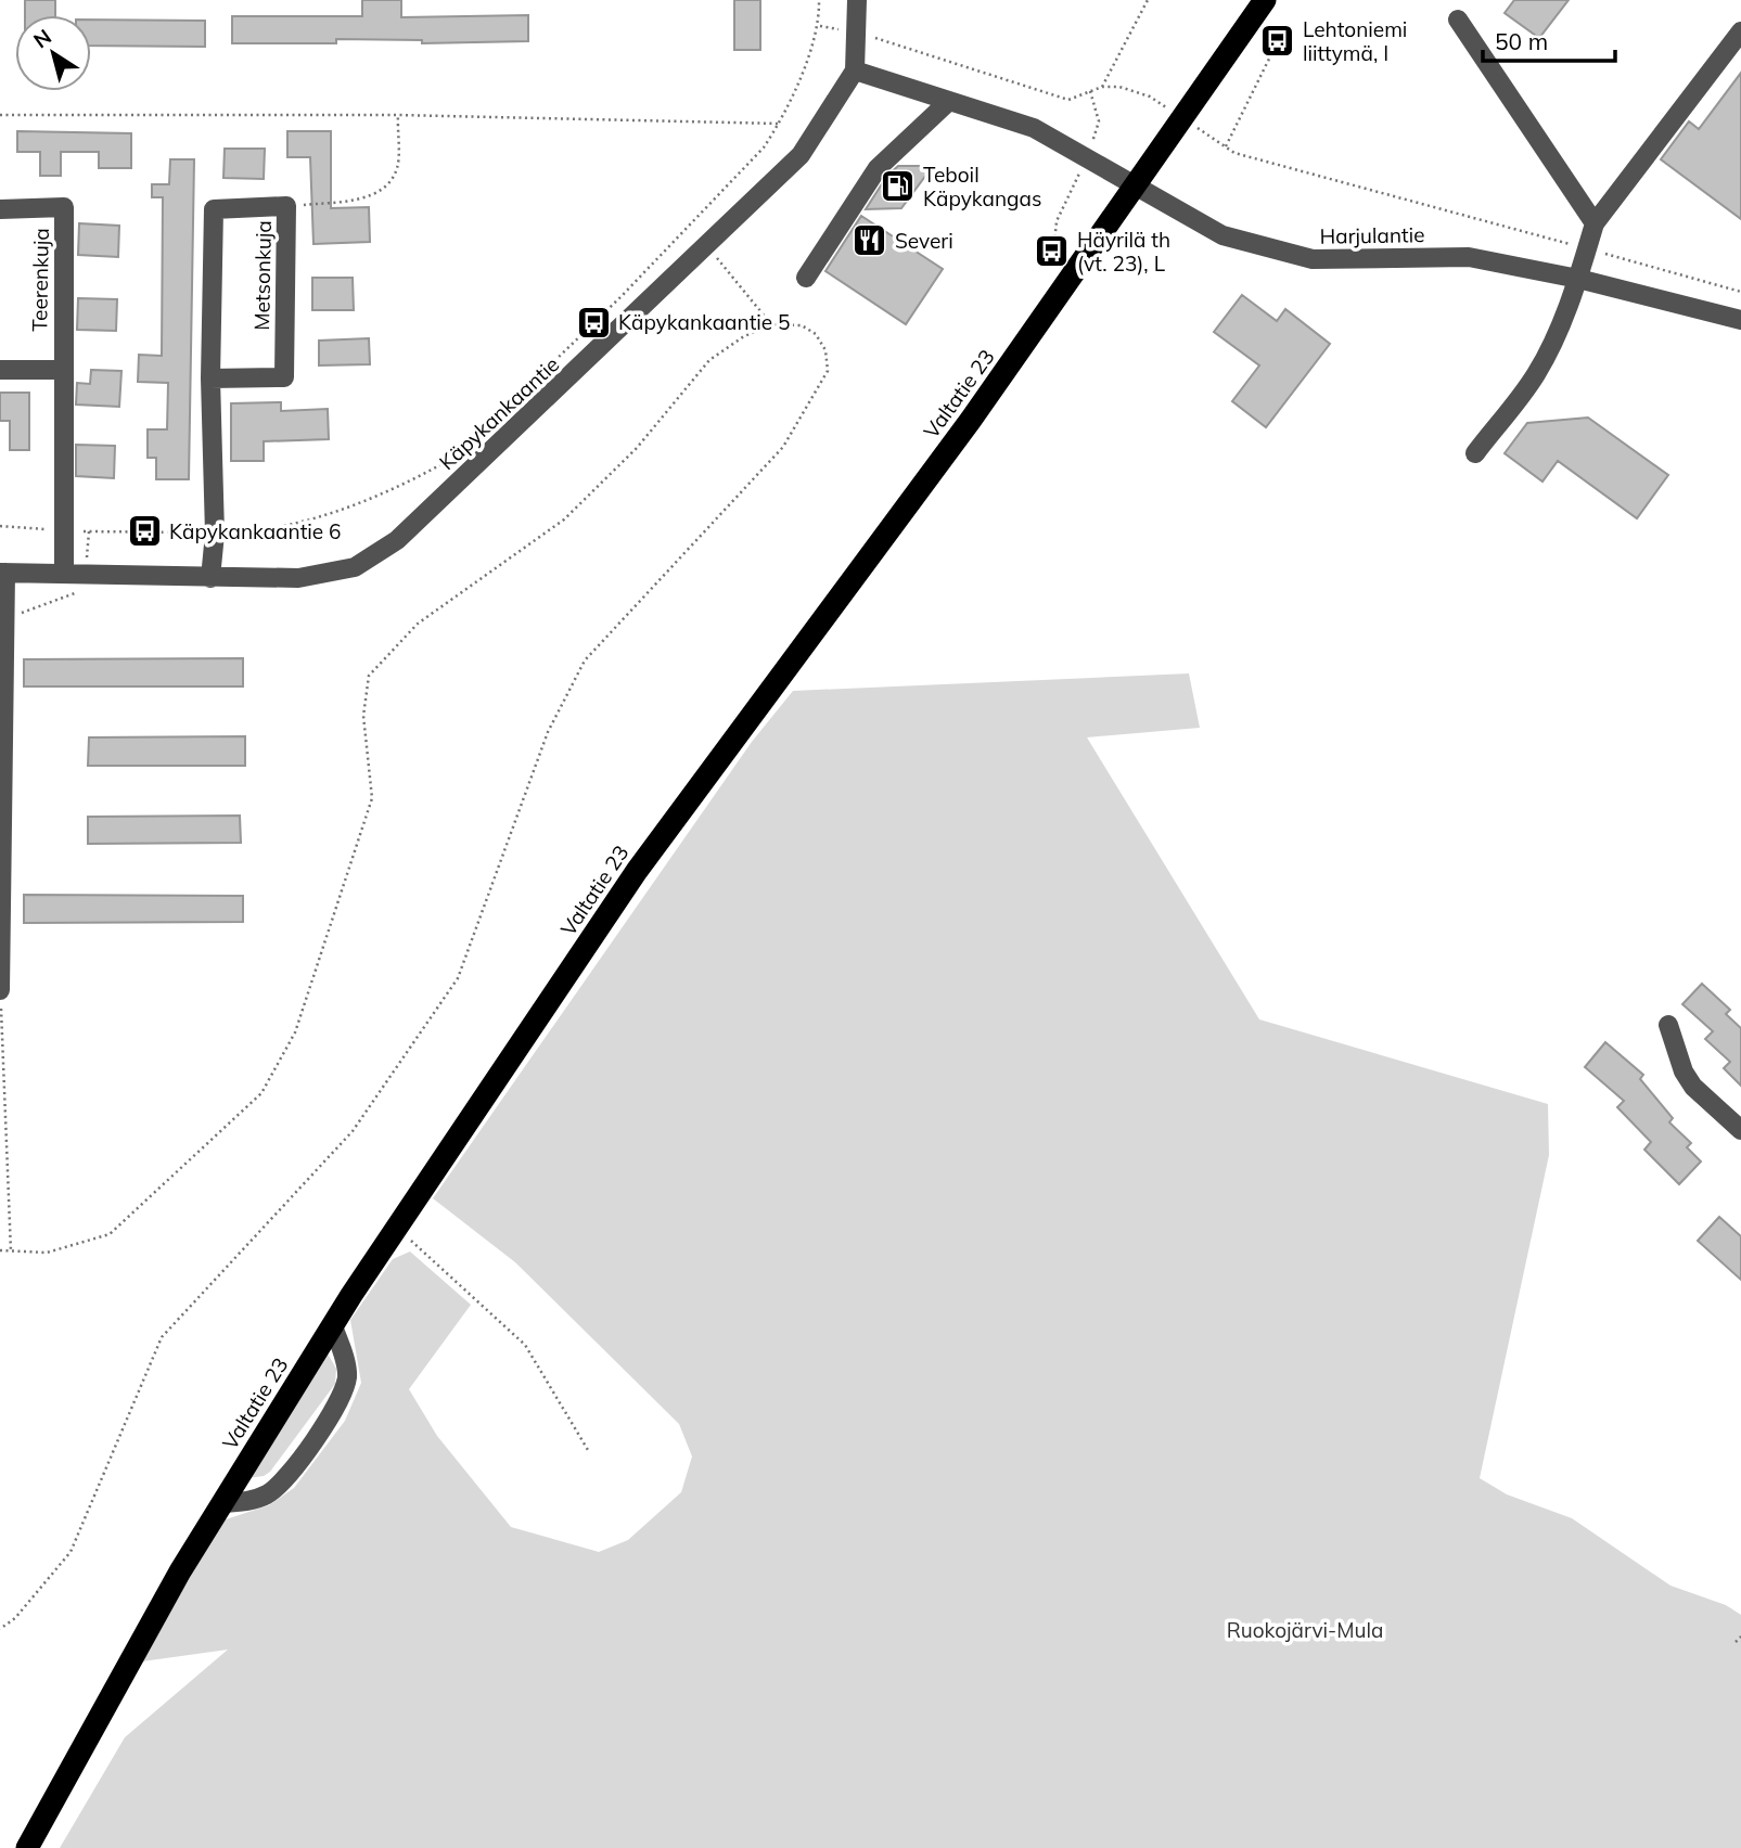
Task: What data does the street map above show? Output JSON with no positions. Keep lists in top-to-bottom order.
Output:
{
  "streets": {
    "highway": ["Valtatie 23"],
    "street": [
      "Harjulantie",
      "Metsonkuja",
      "Teerenkuja",
      "Käpykankaantie"
    ]
  },
  "crossings": [
    ["Harjulantie", "Valtatie 23"],
    ["Harjulantie", "Käpykankaantie"],
    ["Metsonkuja", "Käpykankaantie"],
    ["Teerenkuja", "Käpykankaantie"]
  ],
  "parks": ["Ruokojärvi-Mula"],
  "places": {
    "bus stop": [
      "Lehtoniemi liittymä, I",
      "Häyrilä th (vt. 23), L",
      "Käpykankaantie 5",
      "Käpykankaantie 6"
    ],
    "fuel station": ["Teboil Käpykangas"],
    "restaurant": ["Severi"]
  },
  "scale_bar": "50 m",
  "north": "top left"
}
